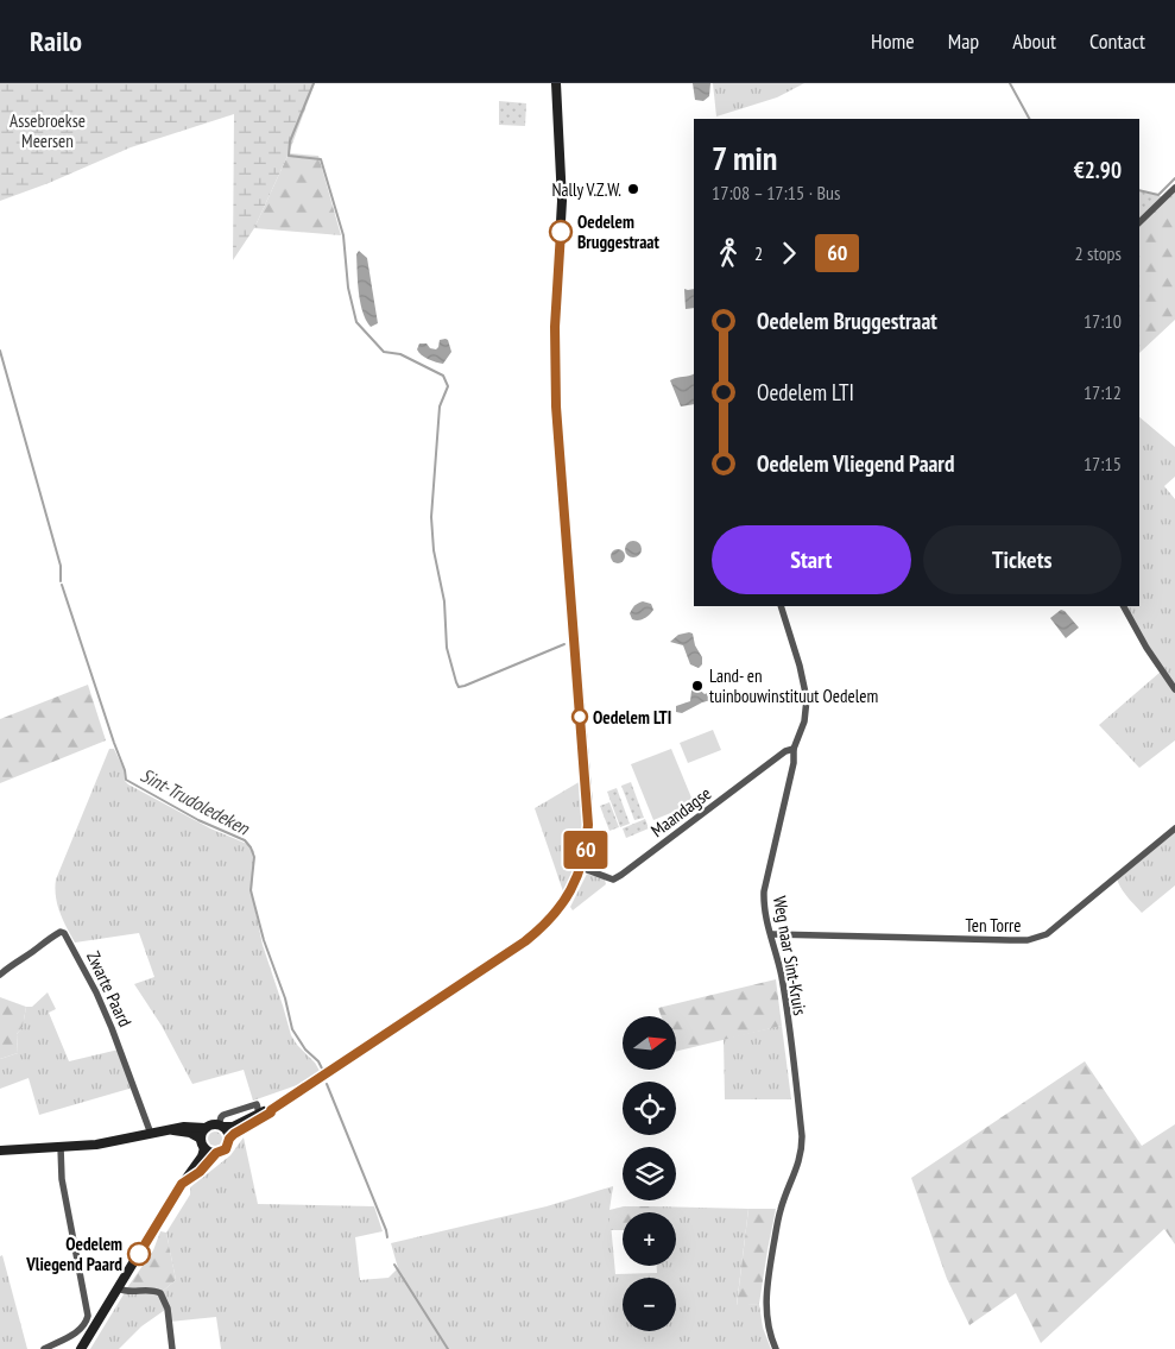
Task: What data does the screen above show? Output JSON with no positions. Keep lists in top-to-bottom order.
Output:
{
  "streets": {
    "street": [
      "Maandagse",
      "Ten Torre",
      "Weg naar Sint-Kruis",
      "Zwarte Paard"
    ]
  },
  "crossings": [
    ["Maandagse", "Weg naar Sint-Kruis"],
    ["Ten Torre", "Weg naar Sint-Kruis"]
  ],
  "water": ["Sint-Trudoledeken"],
  "parks": ["Assebroekse Meersen"],
  "places": [
    "Nally V.Z.W.",
    "Oedelem Bruggestraat",
    "Land- en tuinbouwinstituut Oedelem",
    "Oedelem LTI",
    "Oedelem Vliegend Paard"
  ],
  "lines": ["bus line 60"],
  "north": "right",
  "page": {
    "header": "Railo",
    "nav": [
      "Home",
      "Map",
      "About",
      "Contact"
    ],
    "on_map": "60",
    "heading": ["7 min", "17:08 – 17:15 · Bus", "€2.90"],
    "legs": ["2", "60", "2 stops"],
    "list": [
      {
        "name": "Oedelem Bruggestraat",
        "value": "17:10"
      },
      {
        "name": "Oedelem LTI",
        "value": "17:12"
      },
      {
        "name": "Oedelem Vliegend Paard",
        "value": "17:15"
      }
    ],
    "buttons": ["Start", "Tickets"],
    "map_buttons": ["+", "−"]
  }
}
